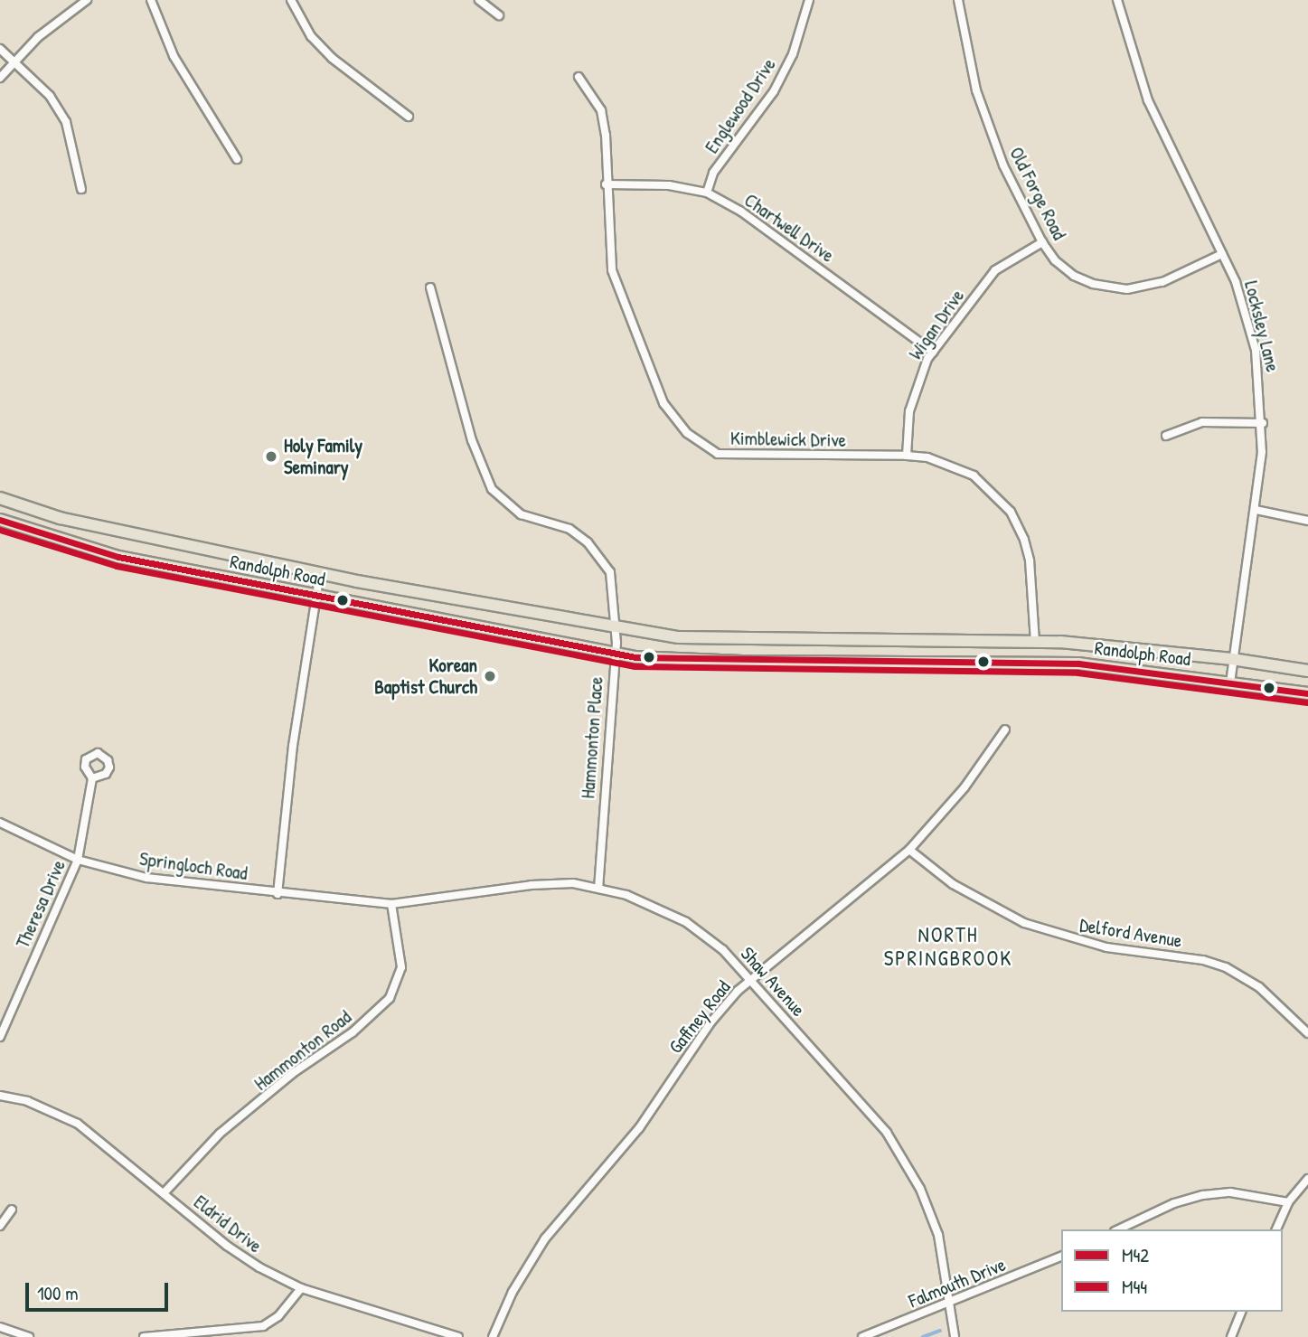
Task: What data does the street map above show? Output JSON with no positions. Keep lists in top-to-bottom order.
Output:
{
  "streets": {
    "main road": ["Randolph Road"],
    "street": [
      "Englewood Drive",
      "Old Forge Road",
      "Chartwell Drive",
      "Wigan Drive",
      "Locksley Lane",
      "Kimblewick Drive",
      "Hammonton Place",
      "Springloch Road",
      "Theresa Drive",
      "Delford Avenue",
      "Shaw Avenue",
      "Gaffney Road",
      "Hammonton Road",
      "Eldrid Drive",
      "Falmouth Drive"
    ]
  },
  "crossings": [
    ["Englewood Drive", "Chartwell Drive"],
    ["Old Forge Road", "Wigan Drive"],
    ["Old Forge Road", "Locksley Lane"],
    ["Chartwell Drive", "Wigan Drive"],
    ["Chartwell Drive", "Kimblewick Drive"],
    ["Wigan Drive", "Kimblewick Drive"],
    ["Locksley Lane", "Randolph Road"],
    ["Kimblewick Drive", "Randolph Road"],
    ["Randolph Road", "Hammonton Place"],
    ["Hammonton Place", "Shaw Avenue"],
    ["Springloch Road", "Theresa Drive"],
    ["Springloch Road", "Shaw Avenue"],
    ["Springloch Road", "Hammonton Road"],
    ["Delford Avenue", "Gaffney Road"],
    ["Shaw Avenue", "Gaffney Road"],
    ["Shaw Avenue", "Hammonton Road"],
    ["Shaw Avenue", "Falmouth Drive"],
    ["Hammonton Road", "Eldrid Drive"]
  ],
  "districts": ["NORTH SPRINGBROOK"],
  "places": ["Holy Family Seminary", "Korean Baptist Church"],
  "lines": ["transit line M42", "transit line M44"],
  "legend": ["M42", "M44"],
  "scale_bar": "100 m"
}
